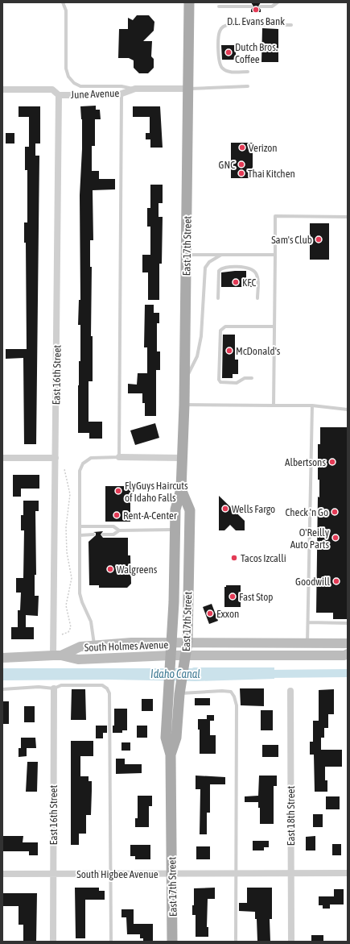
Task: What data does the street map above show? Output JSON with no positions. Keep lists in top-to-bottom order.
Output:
{
  "streets": {
    "main road": ["East 17th Street", "South Holmes Avenue"],
    "street": [
      "June Avenue",
      "East 16th Street",
      "East 18th Street",
      "South Higbee Avenue"
    ]
  },
  "crossings": [
    ["June Avenue", "East 17th Street"],
    ["June Avenue", "East 16th Street"],
    ["East 17th Street", "South Holmes Avenue"],
    ["East 17th Street", "South Higbee Avenue"],
    ["East 16th Street", "South Holmes Avenue"],
    ["East 16th Street", "South Higbee Avenue"],
    ["East 18th Street", "South Higbee Avenue"]
  ],
  "water": ["Idaho Canal"],
  "places": [
    "D.L. Evans Bank",
    "Dutch Bros. Coffee",
    "Verizon",
    "GNC",
    "Thai Kitchen",
    "Sam's Club",
    "KFC",
    "McDonald's",
    "Albertsons",
    "FlyGuys Haircuts of Idaho Falls",
    "Wells Fargo",
    "Check 'n Go",
    "Rent-A-Center",
    "O'Reilly Auto Parts",
    "Tacos Izcalli",
    "Walgreens",
    "Goodwill",
    "Fast Stop",
    "Exxon"
  ]
}
